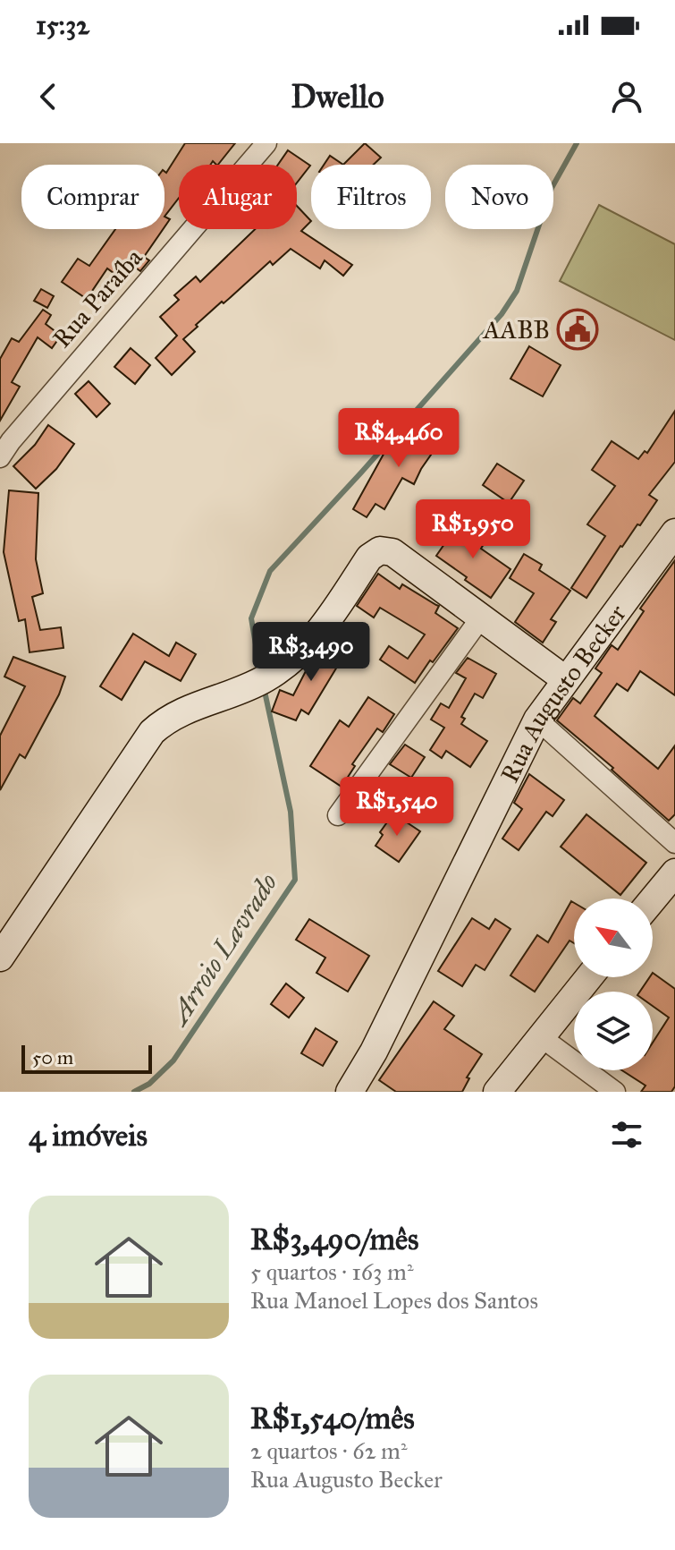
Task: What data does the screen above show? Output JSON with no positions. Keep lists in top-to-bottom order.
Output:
{
  "streets": {
    "street": ["Rua Paraíba", "Rua Augusto Becker"]
  },
  "water": ["Arroio Lavrado"],
  "places": {
    "public building": ["AABB"]
  },
  "scale_bar": "50 m",
  "north": "top left",
  "page": {
    "status": "15:32",
    "header": "Dwello",
    "chip": [
      "Comprar",
      "Alugar",
      "Filtros",
      "Novo"
    ],
    "price": [
      "R$4,460",
      "R$1,950",
      "R$3,490",
      "R$1,540"
    ],
    "scale": "50 m",
    "heading": "4 imóveis",
    "list": [
      {
        "name": "R$3,490/mês",
        "note": "5 quartos · 163 m² · Rua Manoel Lopes dos Santos"
      },
      {
        "name": "R$1,540/mês",
        "note": "2 quartos · 62 m² · Rua Augusto Becker"
      }
    ]
  }
}
